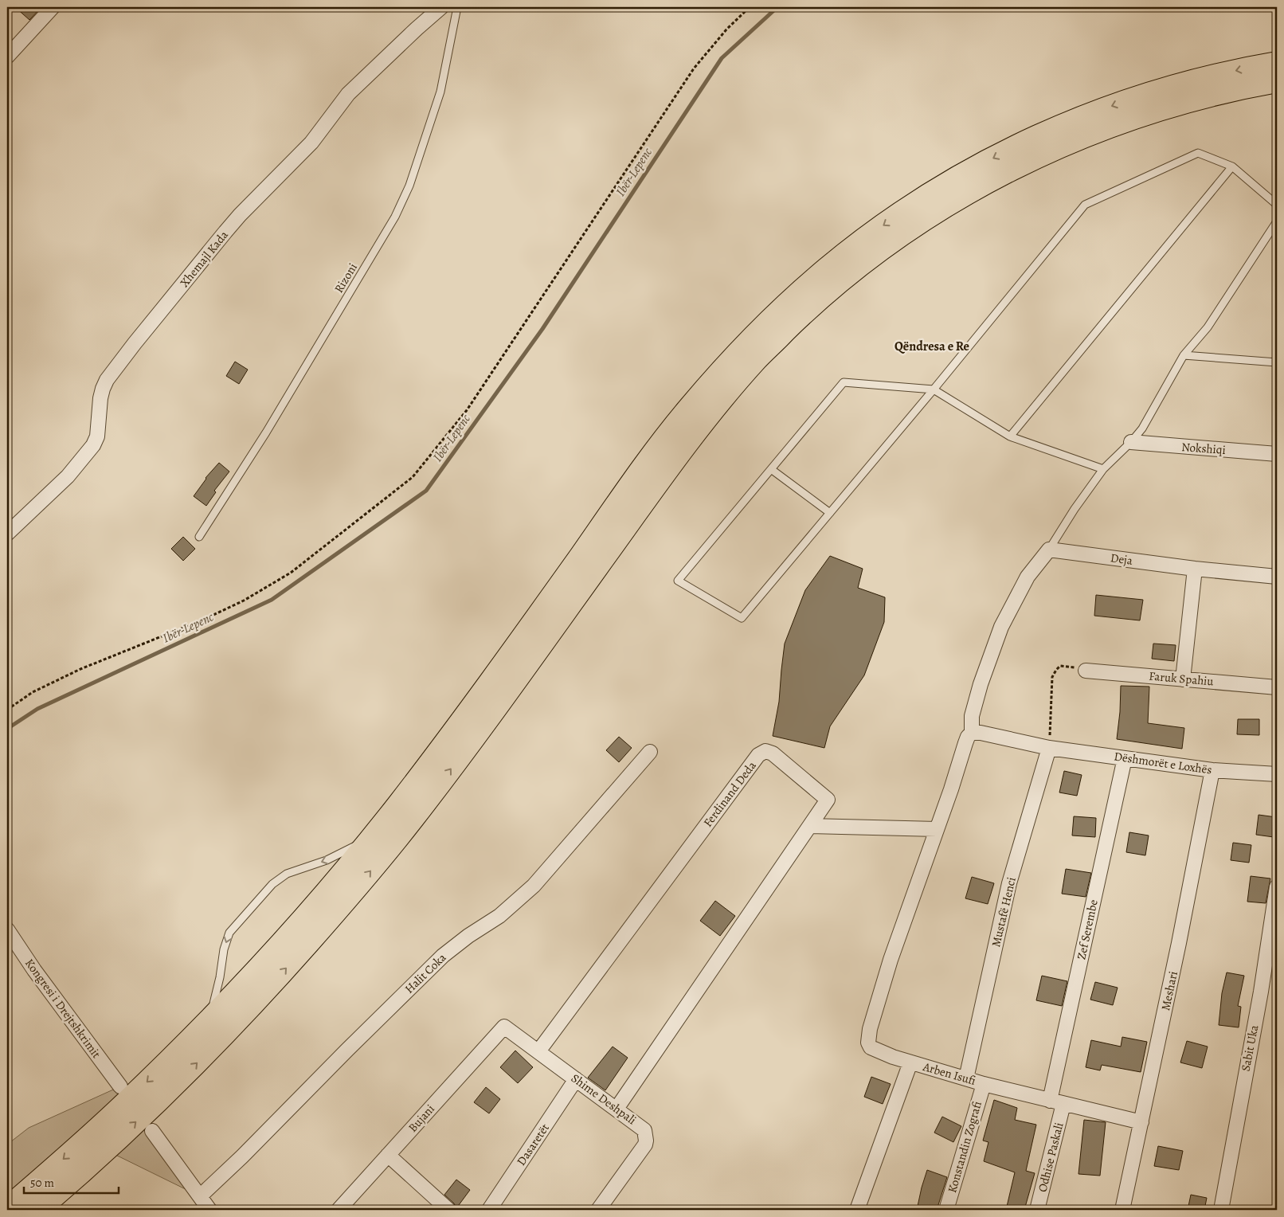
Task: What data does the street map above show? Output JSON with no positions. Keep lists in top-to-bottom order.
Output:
{
  "streets": {
    "street": [
      "Xhemajl Kada",
      "Nokshiqi",
      "Deja",
      "Faruk Spahiu",
      "Dëshmorët e Loxhës",
      "Ferdinand Deda",
      "Mustafë Henci",
      "Zef Serembe",
      "Halit Coka",
      "Meshari",
      "Kongresi i Drejtshkrimit",
      "Sabit Uka",
      "Arben Isufi",
      "Shime Deshpali",
      "Bujani",
      "Dasaretët",
      "Konstandin Zografi",
      "Odhise Paskali"
    ],
    "lane": ["Rizoni"]
  },
  "crossings": [
    ["Dëshmorët e Loxhës", "Mustafë Henci"],
    ["Dëshmorët e Loxhës", "Zef Serembe"],
    ["Dëshmorët e Loxhës", "Meshari"],
    ["Ferdinand Deda", "Shime Deshpali"],
    ["Mustafë Henci", "Arben Isufi"],
    ["Zef Serembe", "Arben Isufi"],
    ["Zef Serembe", "Odhise Paskali"],
    ["Meshari", "Arben Isufi"],
    ["Arben Isufi", "Konstandin Zografi"],
    ["Arben Isufi", "Odhise Paskali"],
    ["Shime Deshpali", "Bujani"],
    ["Shime Deshpali", "Dasaretët"]
  ],
  "districts": ["Qëndresa e Re"],
  "water": ["Ibër-Lepenc"],
  "scale_bar": "50 m"
}
